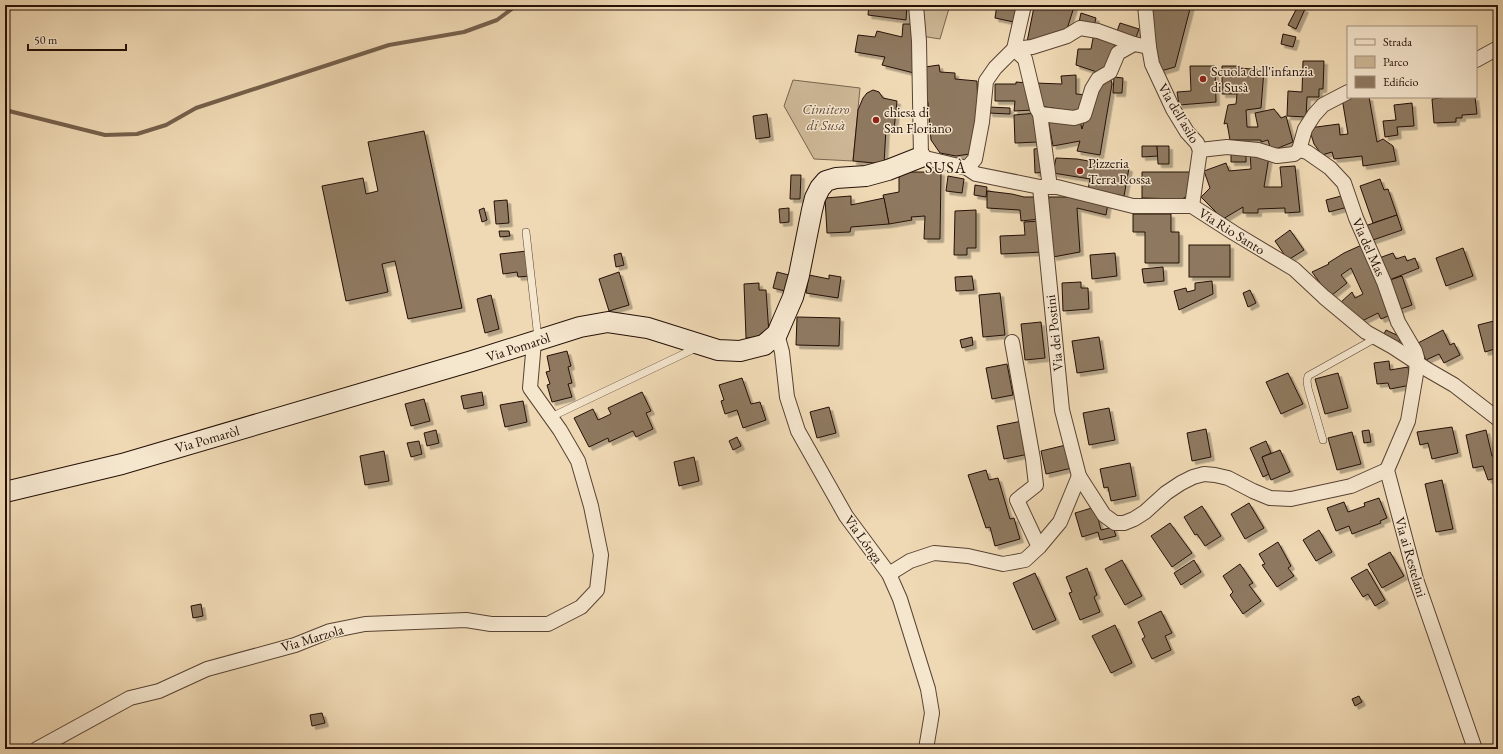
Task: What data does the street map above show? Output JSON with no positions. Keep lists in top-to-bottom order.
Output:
{
  "streets": {
    "street": [
      "Via dell'asilo",
      "Via Rio Santo",
      "Via del Mas",
      "Via dei Postini",
      "Via Pomaròl",
      "Via Lónga",
      "Via ai Restelani",
      "Via Marzola"
    ]
  },
  "crossings": [
    ["Via Rio Santo", "Via del Mas"],
    ["Via Rio Santo", "Via dei Postini"],
    ["Via dei Postini", "Via ai Restelani"],
    ["Via Pomaròl", "Via Lónga"]
  ],
  "districts": ["SUSÀ"],
  "parks": ["Cimitero di Susà"],
  "places": ["Scuola dell'infanzia di Susà", "chiesa di San Floriano", "Pizzeria Terra Rossa"],
  "legend": ["Strada", "Parco", "Edificio"],
  "scale_bar": "50 m"
}
